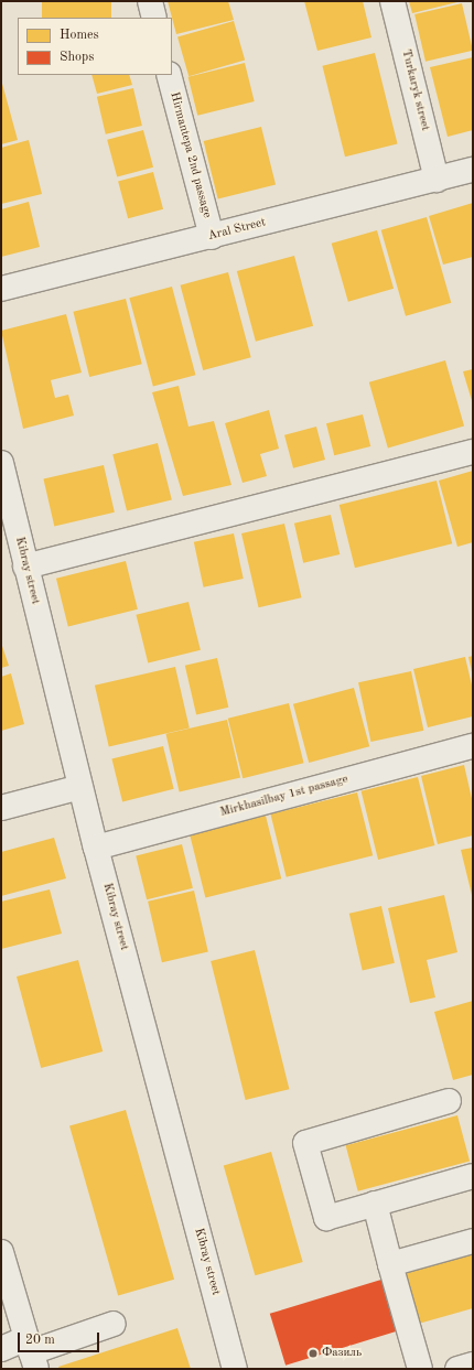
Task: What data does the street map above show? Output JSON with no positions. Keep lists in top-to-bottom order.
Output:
{
  "streets": {
    "street": [
      "Turkaryk street",
      "Hirmantepa 2nd passage",
      "Aral Street",
      "Kibray street",
      "Mirkhasilbay 1st passage"
    ]
  },
  "crossings": [
    ["Turkaryk street", "Aral Street"],
    ["Hirmantepa 2nd passage", "Aral Street"],
    ["Kibray street", "Mirkhasilbay 1st passage"]
  ],
  "places": ["Фазиль"],
  "legend": ["Homes", "Shops"],
  "scale_bar": "20 m"
}
